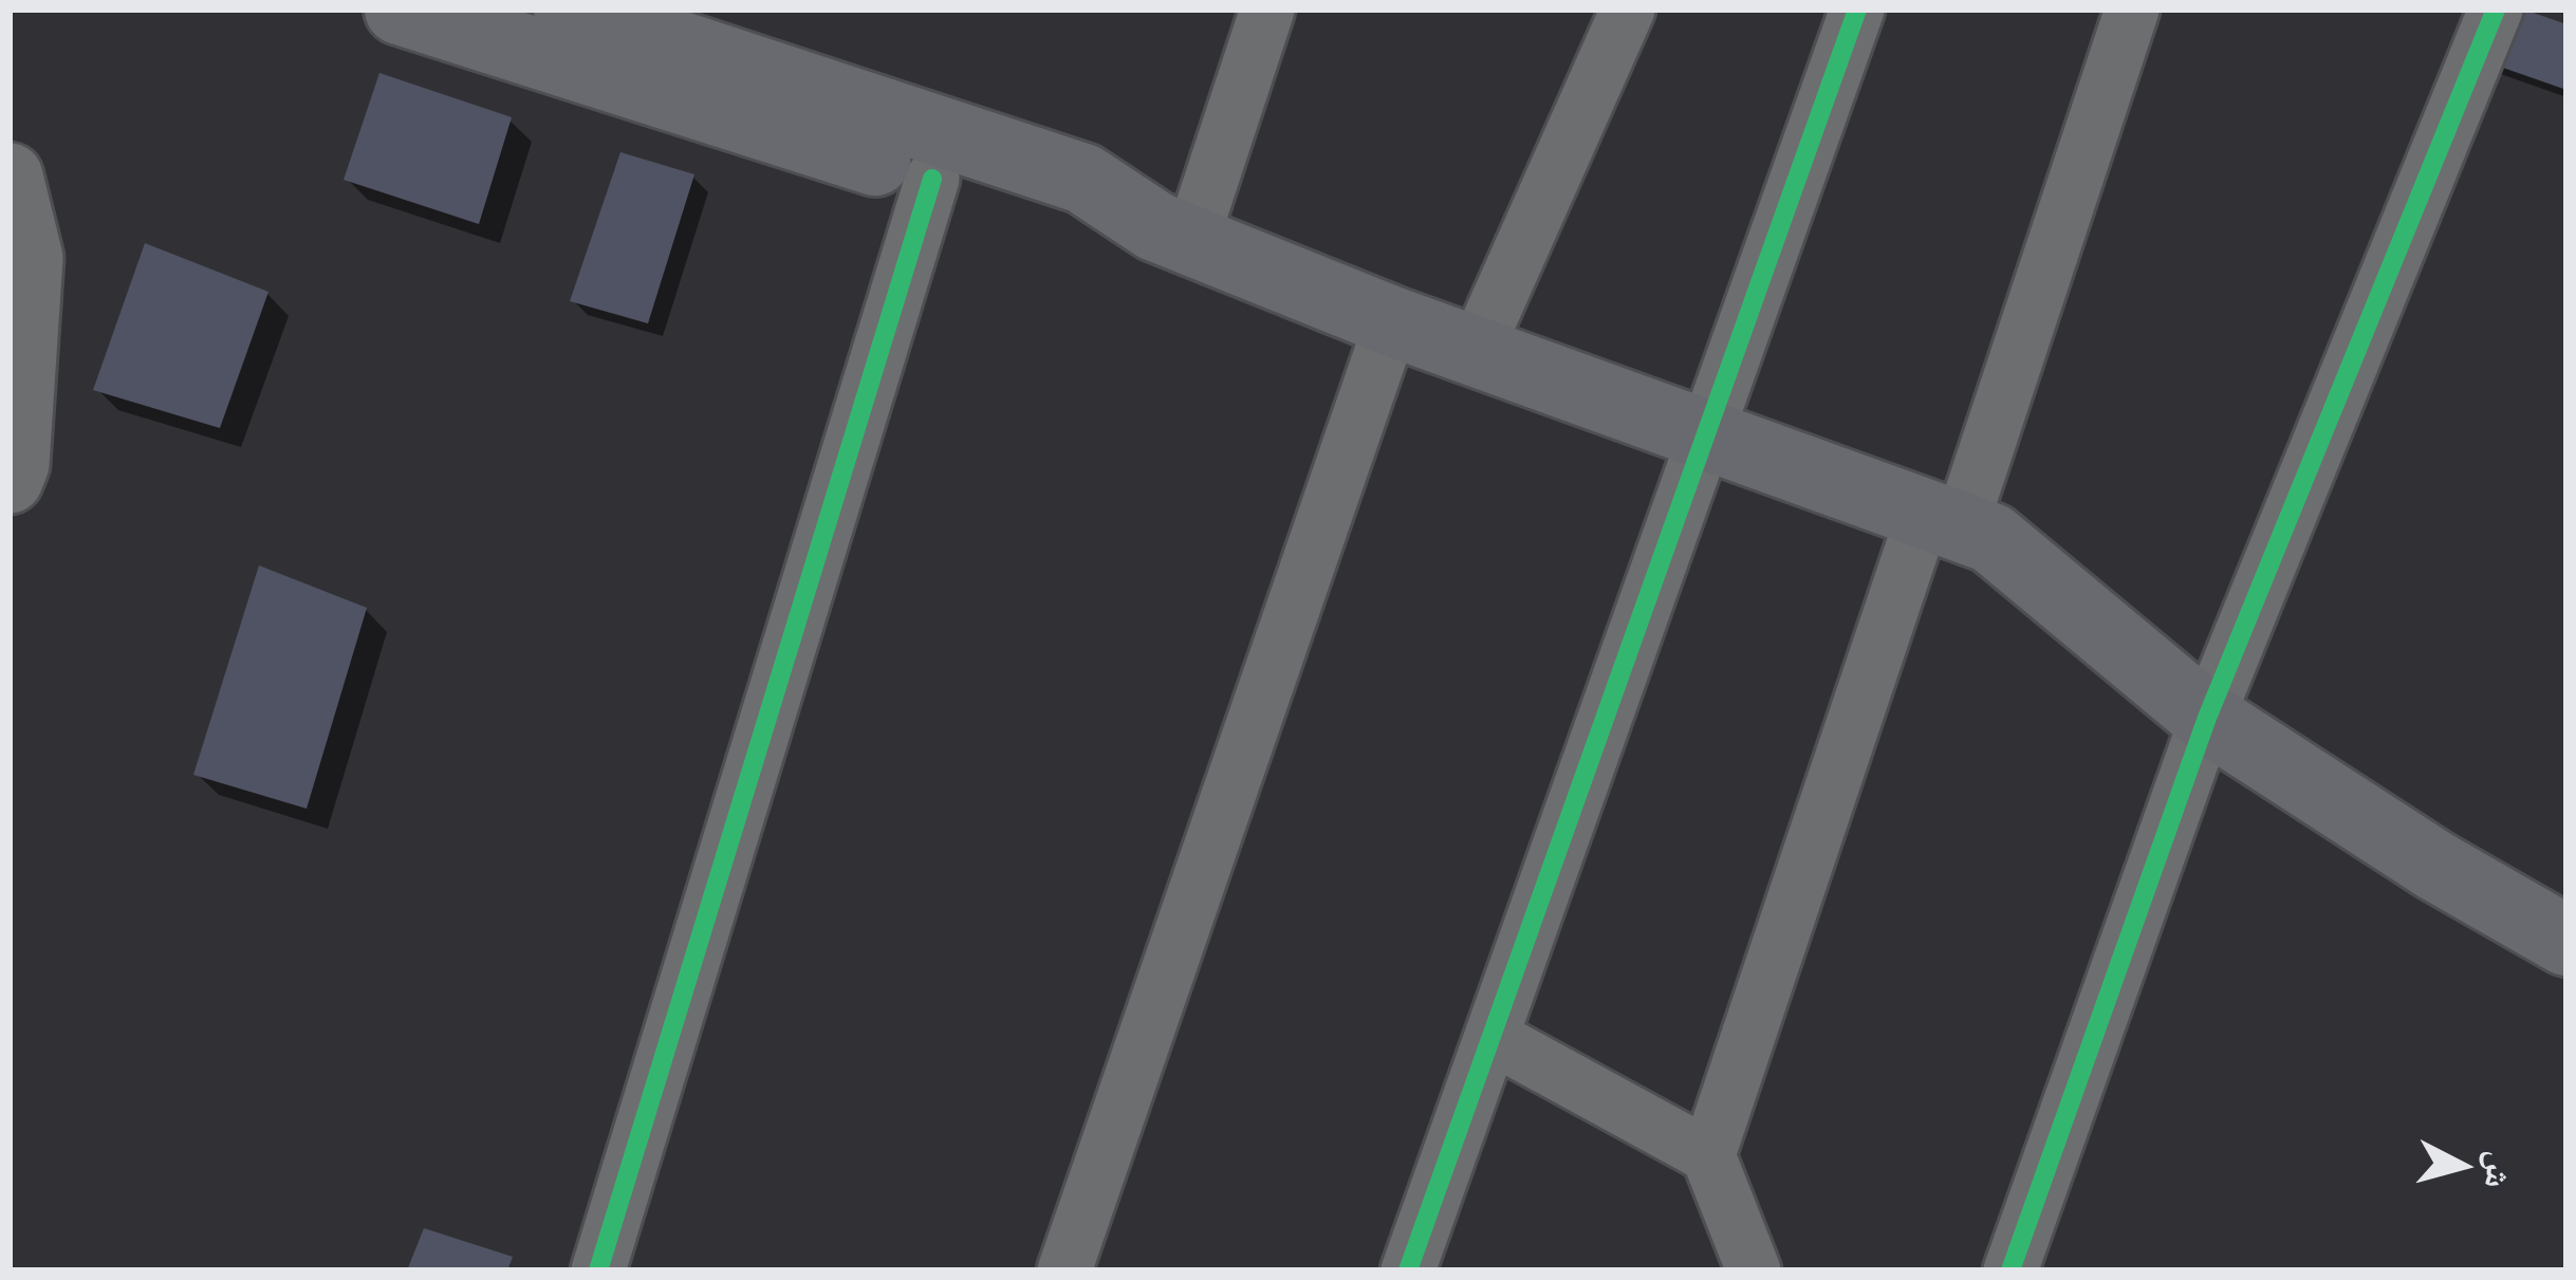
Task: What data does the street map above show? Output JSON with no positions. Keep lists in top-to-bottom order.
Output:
{
  "north": "right"
}
